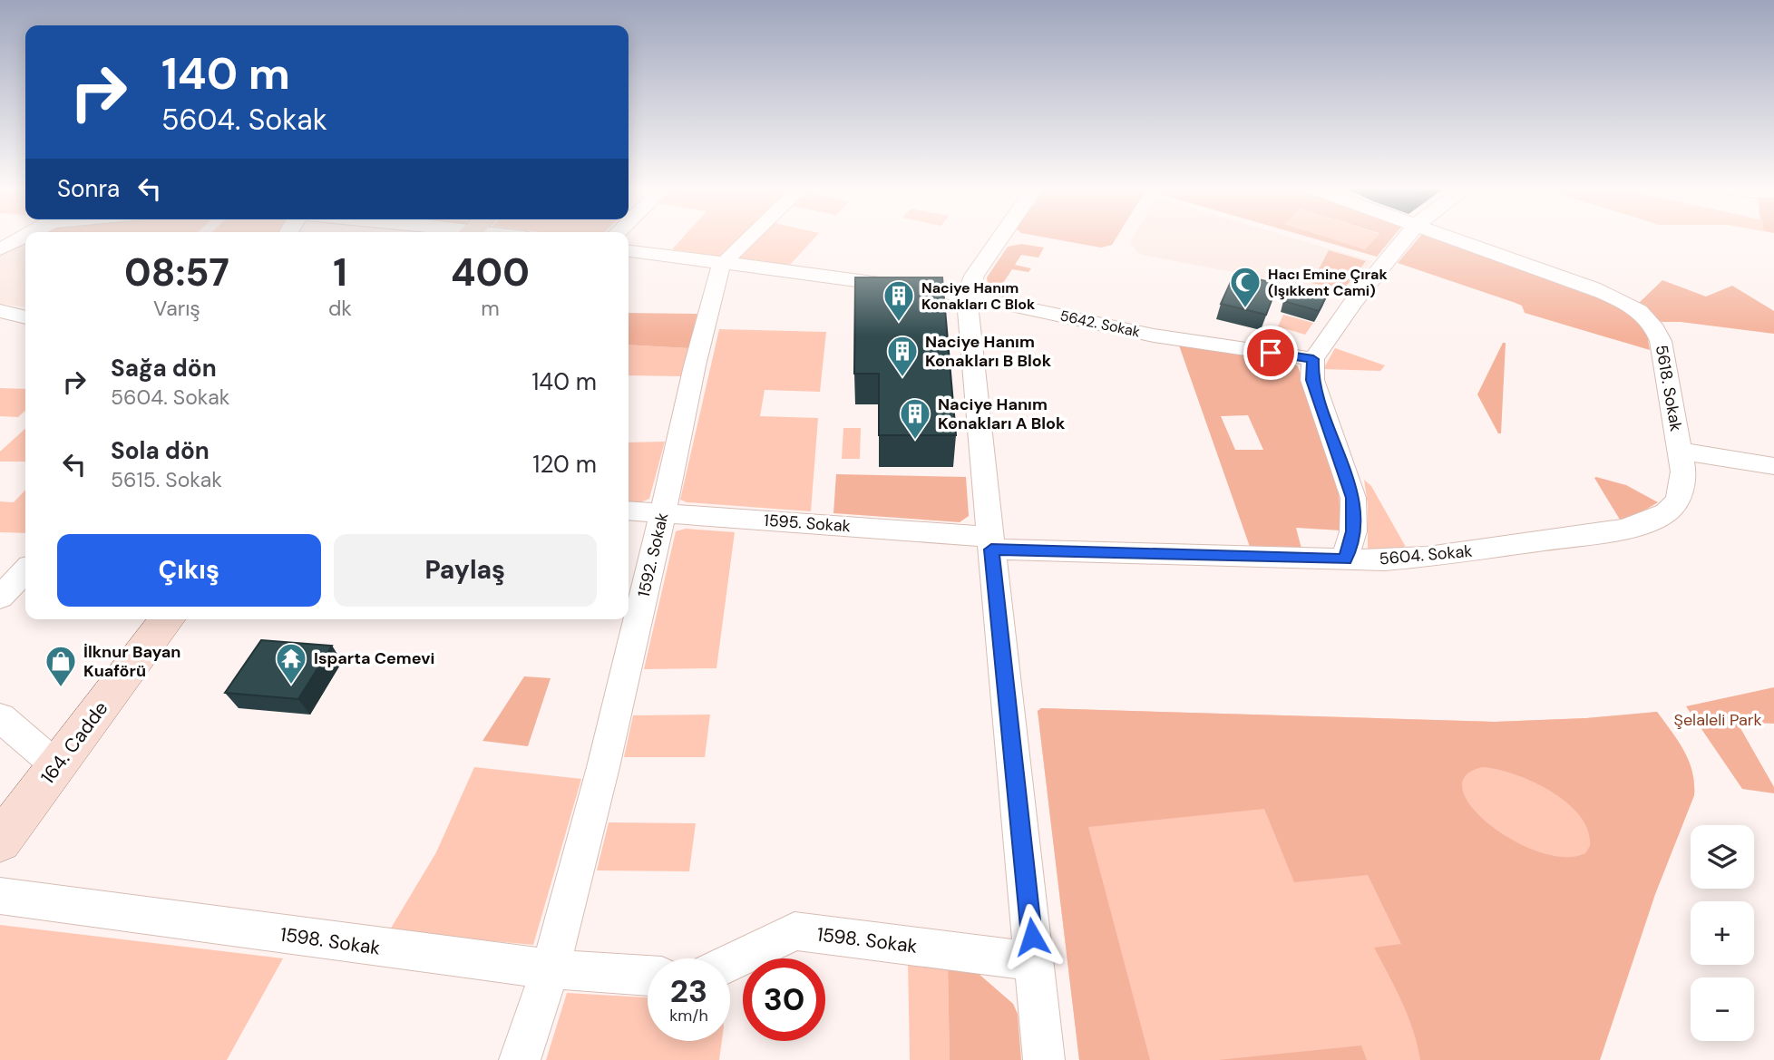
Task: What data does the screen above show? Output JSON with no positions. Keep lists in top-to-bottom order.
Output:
{
  "streets": {
    "main road": ["164. Cadde"],
    "street": [
      "5642. Sokak",
      "5618. Sokak",
      "1595. Sokak",
      "1592. Sokak",
      "5604. Sokak",
      "1598. Sokak"
    ]
  },
  "crossings": [
    ["5642. Sokak", "1592. Sokak"],
    ["5618. Sokak", "5604. Sokak"],
    ["1595. Sokak", "1592. Sokak"],
    ["1595. Sokak", "5604. Sokak"],
    ["1592. Sokak", "1598. Sokak"]
  ],
  "parks": ["Şelaleli Park"],
  "places": {
    "mosque": ["Hacı Emine Çırak (Işıkkent Cami)"],
    "building": ["Naciye Hanım Konakları C Blok", "Naciye Hanım Konakları B Blok", "Naciye Hanım Konakları A Blok"],
    "temple": ["Isparta Cemevi"],
    "shop": ["İlknur Bayan Kuaförü"]
  },
  "page": {
    "turn": ["140 m", "5604. Sokak"],
    "then": "Sonra",
    "eta": [
      "08:57",
      "Varış",
      "1",
      "dk",
      "400",
      "m"
    ],
    "list": [
      {
        "name": "Sağa dön",
        "note": "5604. Sokak",
        "value": "140 m"
      },
      {
        "name": "Sola dön",
        "note": "5615. Sokak",
        "value": "120 m"
      }
    ],
    "buttons": ["Çıkış", "Paylaş"],
    "map_buttons": ["+", "−"],
    "speed": "23 km/h",
    "limit": "30"
  }
}
